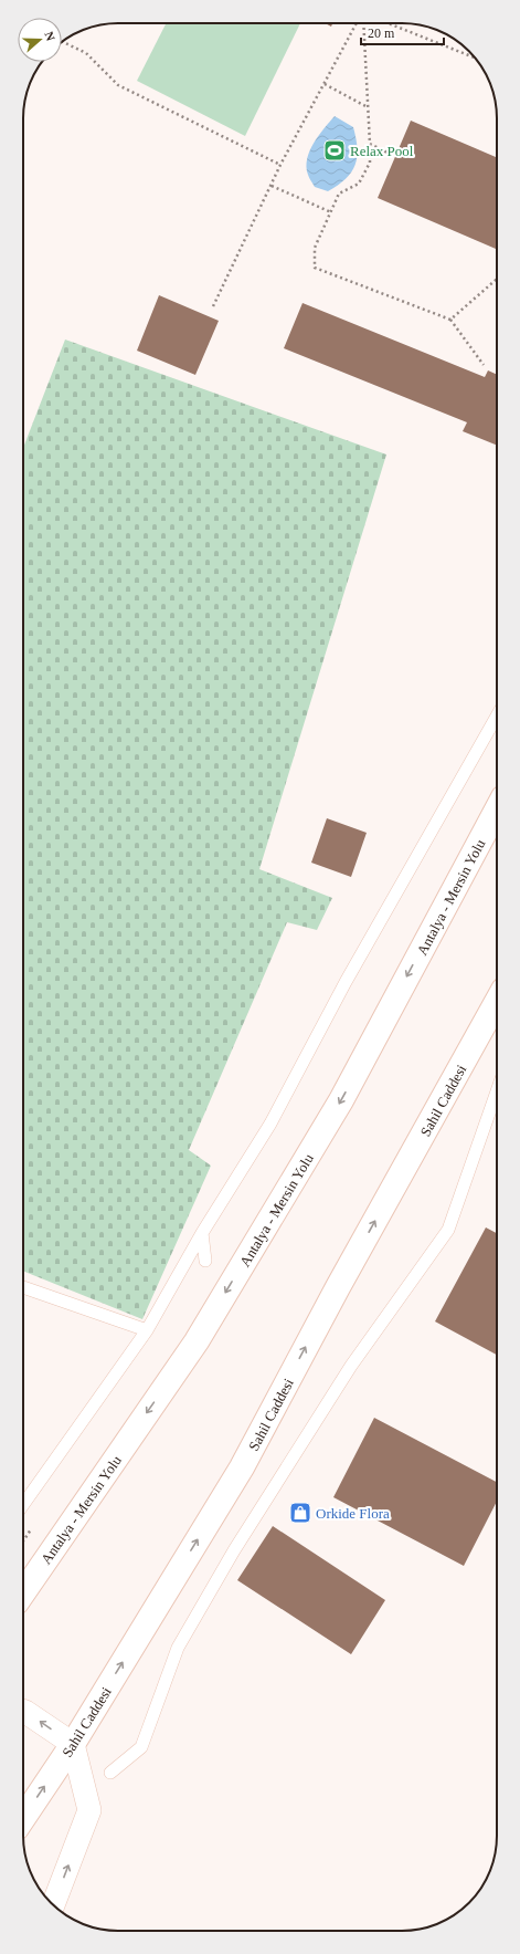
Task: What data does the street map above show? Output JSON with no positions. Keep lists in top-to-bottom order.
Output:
{
  "streets": {
    "highway": ["Antalya - Mersin Yolu", "Sahil Caddesi"]
  },
  "one_way": ["Antalya - Mersin Yolu", "Sahil Caddesi"],
  "places": {
    "sports": ["Relax Pool"],
    "shop": ["Orkide Flora"]
  },
  "scale_bar": "20 m",
  "north": "right"
}
